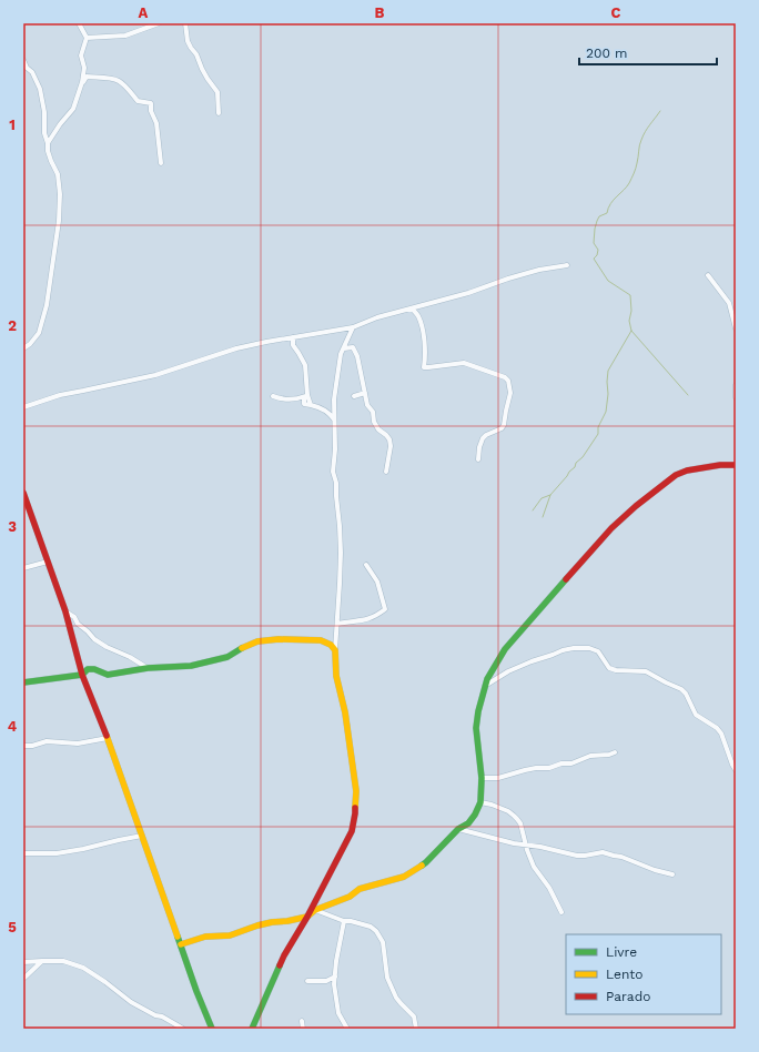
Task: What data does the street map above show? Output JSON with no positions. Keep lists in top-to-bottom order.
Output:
{
  "legend": ["Livre", "Lento", "Parado"],
  "scale_bar": "200 m",
  "grid": {
    "columns": ["A", "B", "C"],
    "rows": [
      "1",
      "2",
      "3",
      "4",
      "5"
    ]
  }
}
